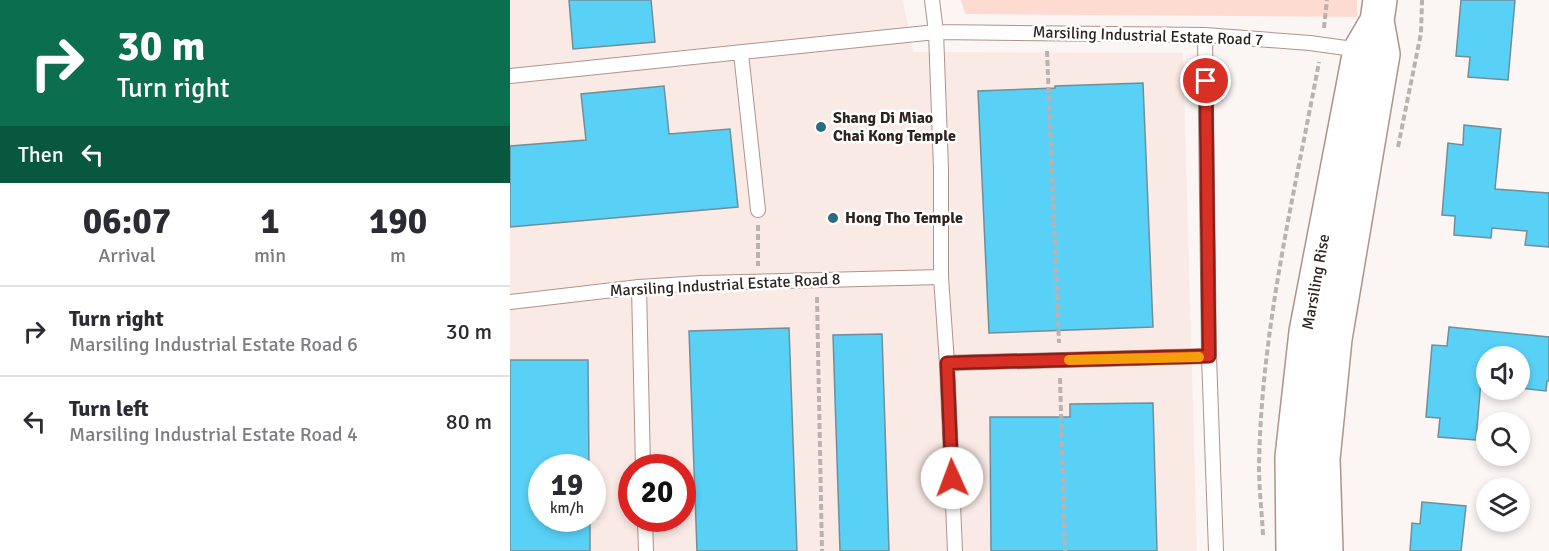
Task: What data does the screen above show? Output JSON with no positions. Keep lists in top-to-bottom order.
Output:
{
  "streets": {
    "street": ["Marsiling Rise"],
    "lane": ["Marsiling Industrial Estate Road 7", "Marsiling Industrial Estate Road 8"]
  },
  "crossings": [
    ["Marsiling Industrial Estate Road 7", "Marsiling Rise"]
  ],
  "places": ["Shang Di Miao Chai Kong Temple", "Hong Tho Temple"],
  "page": {
    "turn": ["30 m", "Turn right"],
    "then": "Then",
    "eta": [
      "06:07",
      "Arrival",
      "1",
      "min",
      "190",
      "m"
    ],
    "list": [
      {
        "name": "Turn right",
        "note": "Marsiling Industrial Estate Road 6",
        "value": "30 m"
      },
      {
        "name": "Turn left",
        "note": "Marsiling Industrial Estate Road 4",
        "value": "80 m"
      }
    ],
    "speed": "19 km/h",
    "limit": "20"
  }
}
